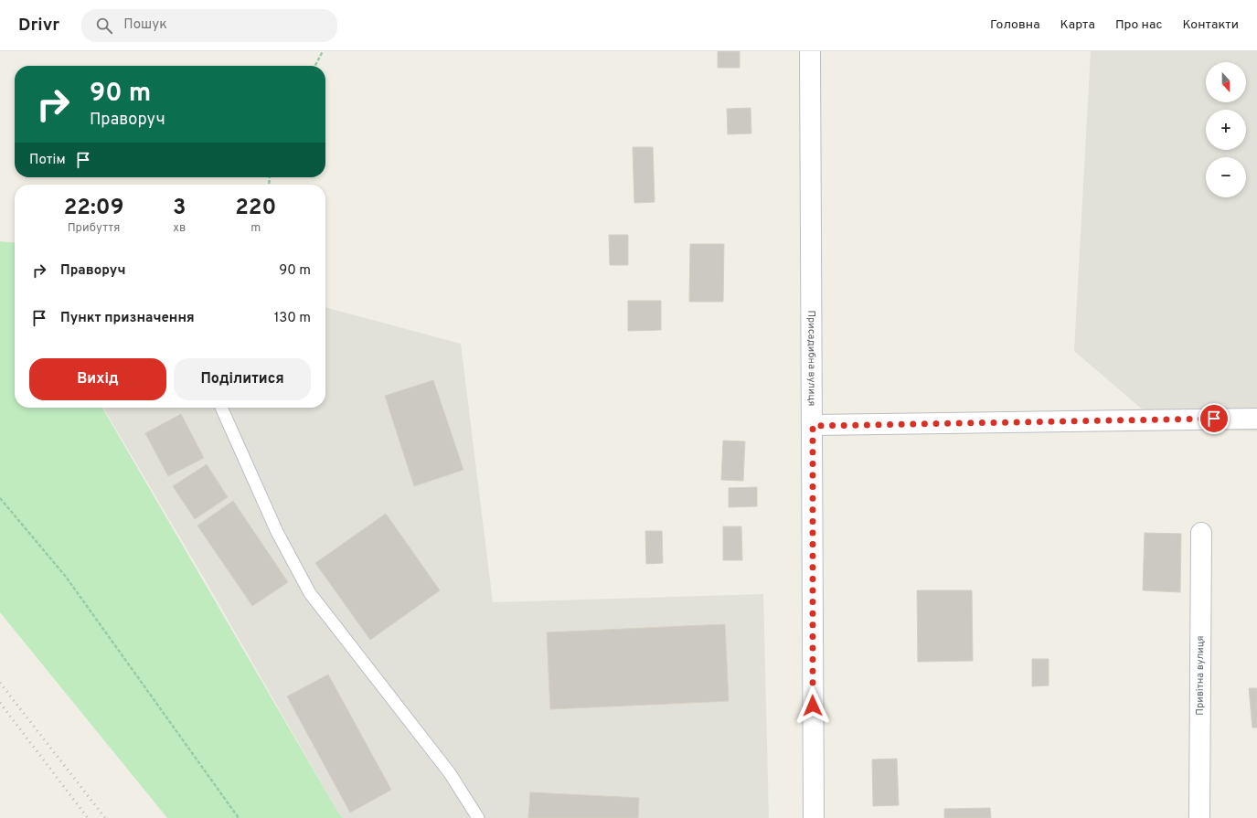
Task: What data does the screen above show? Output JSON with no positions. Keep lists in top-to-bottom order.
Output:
{
  "streets": {
    "street": ["Присадибна вулиця", "Привітна вулиця"]
  },
  "north": "bottom",
  "page": {
    "header": "Drivr",
    "search": "Пошук",
    "nav": [
      "Головна",
      "Карта",
      "Про нас",
      "Контакти"
    ],
    "map_buttons": ["+", "−"],
    "turn": ["90 m", "Праворуч"],
    "then": "Потім",
    "eta": [
      "22:09",
      "Прибуття",
      "3",
      "хв",
      "220",
      "m"
    ],
    "list": [
      {
        "name": "Праворуч",
        "value": "90 m"
      },
      {
        "name": "Пункт призначення",
        "value": "130 m"
      }
    ],
    "buttons": ["Вихід", "Поділитися"]
  }
}
